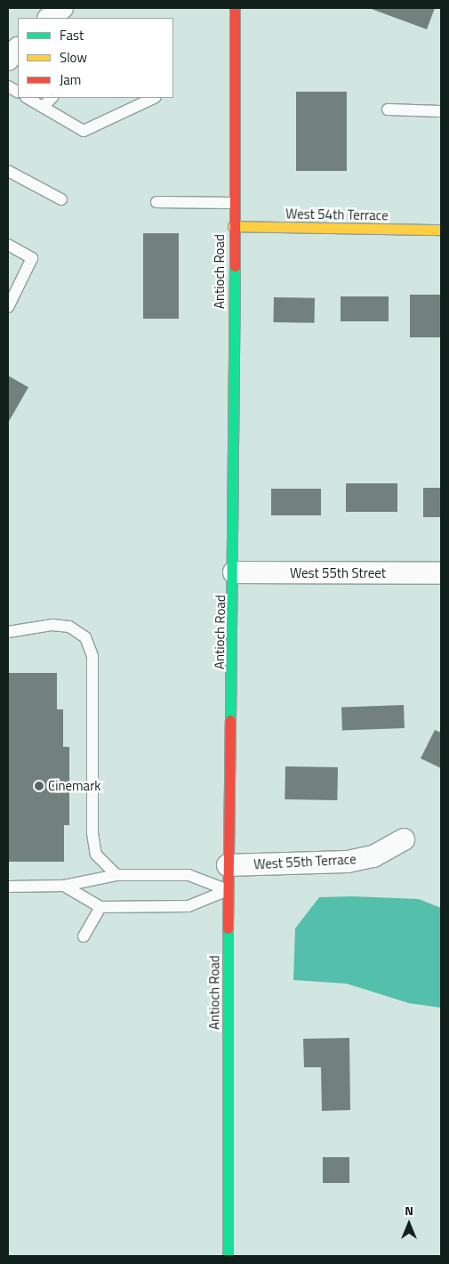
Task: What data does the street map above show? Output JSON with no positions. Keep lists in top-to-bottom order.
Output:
{
  "streets": {
    "main road": ["West 54th Terrace", "Antioch Road"],
    "street": ["West 55th Street", "West 55th Terrace"]
  },
  "crossings": [
    ["West 54th Terrace", "Antioch Road"],
    ["Antioch Road", "West 55th Street"],
    ["Antioch Road", "West 55th Terrace"]
  ],
  "places": ["Cinemark"],
  "legend": ["Fast", "Slow", "Jam"],
  "north": "top"
}
